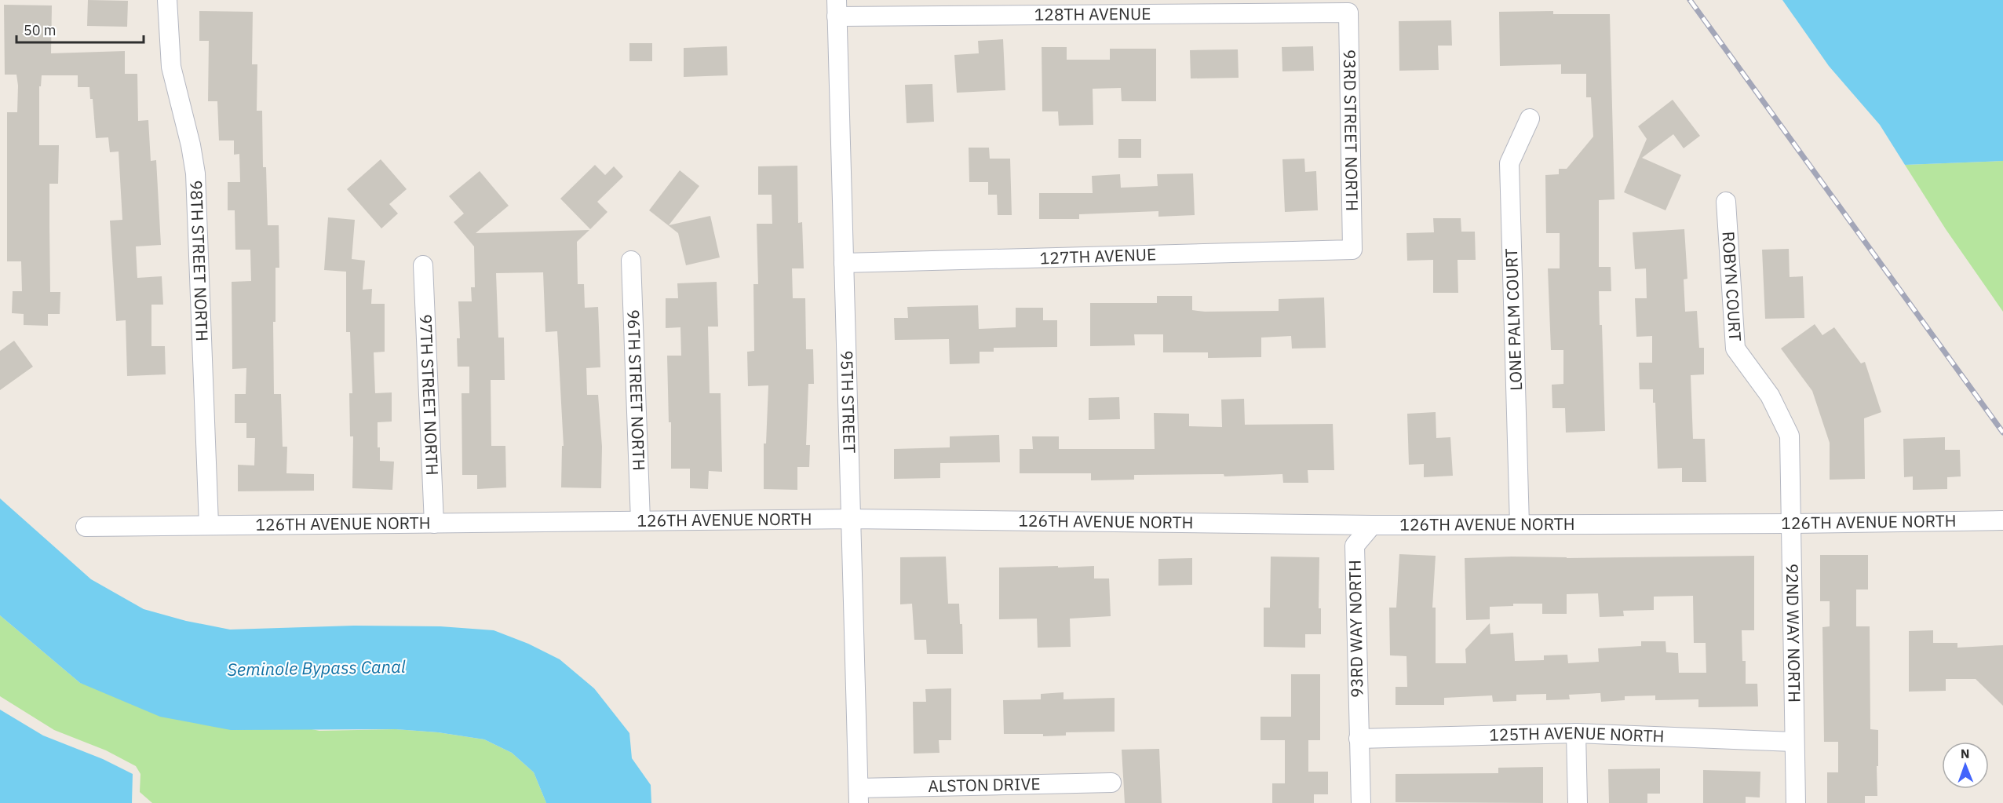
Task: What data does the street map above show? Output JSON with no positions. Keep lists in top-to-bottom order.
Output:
{
  "streets": {
    "street": [
      "128TH AVENUE",
      "93RD STREET NORTH",
      "127TH AVENUE",
      "98TH STREET NORTH",
      "ROBYN COURT",
      "LONE PALM COURT",
      "96TH STREET NORTH",
      "97TH STREET NORTH",
      "95TH STREET",
      "126TH AVENUE NORTH",
      "93RD WAY NORTH",
      "92ND WAY NORTH",
      "125TH AVENUE NORTH",
      "ALSTON DRIVE"
    ]
  },
  "crossings": [
    ["128TH AVENUE", "93RD STREET NORTH"],
    ["128TH AVENUE", "95TH STREET"],
    ["93RD STREET NORTH", "127TH AVENUE"],
    ["127TH AVENUE", "95TH STREET"],
    ["98TH STREET NORTH", "126TH AVENUE NORTH"],
    ["ROBYN COURT", "126TH AVENUE NORTH"],
    ["ROBYN COURT", "92ND WAY NORTH"],
    ["LONE PALM COURT", "126TH AVENUE NORTH"],
    ["96TH STREET NORTH", "126TH AVENUE NORTH"],
    ["97TH STREET NORTH", "126TH AVENUE NORTH"],
    ["95TH STREET", "126TH AVENUE NORTH"],
    ["95TH STREET", "ALSTON DRIVE"],
    ["126TH AVENUE NORTH", "93RD WAY NORTH"],
    ["126TH AVENUE NORTH", "92ND WAY NORTH"],
    ["93RD WAY NORTH", "125TH AVENUE NORTH"],
    ["92ND WAY NORTH", "125TH AVENUE NORTH"]
  ],
  "water": ["Seminole Bypass Canal"],
  "scale_bar": "50 m",
  "north": "top"
}
